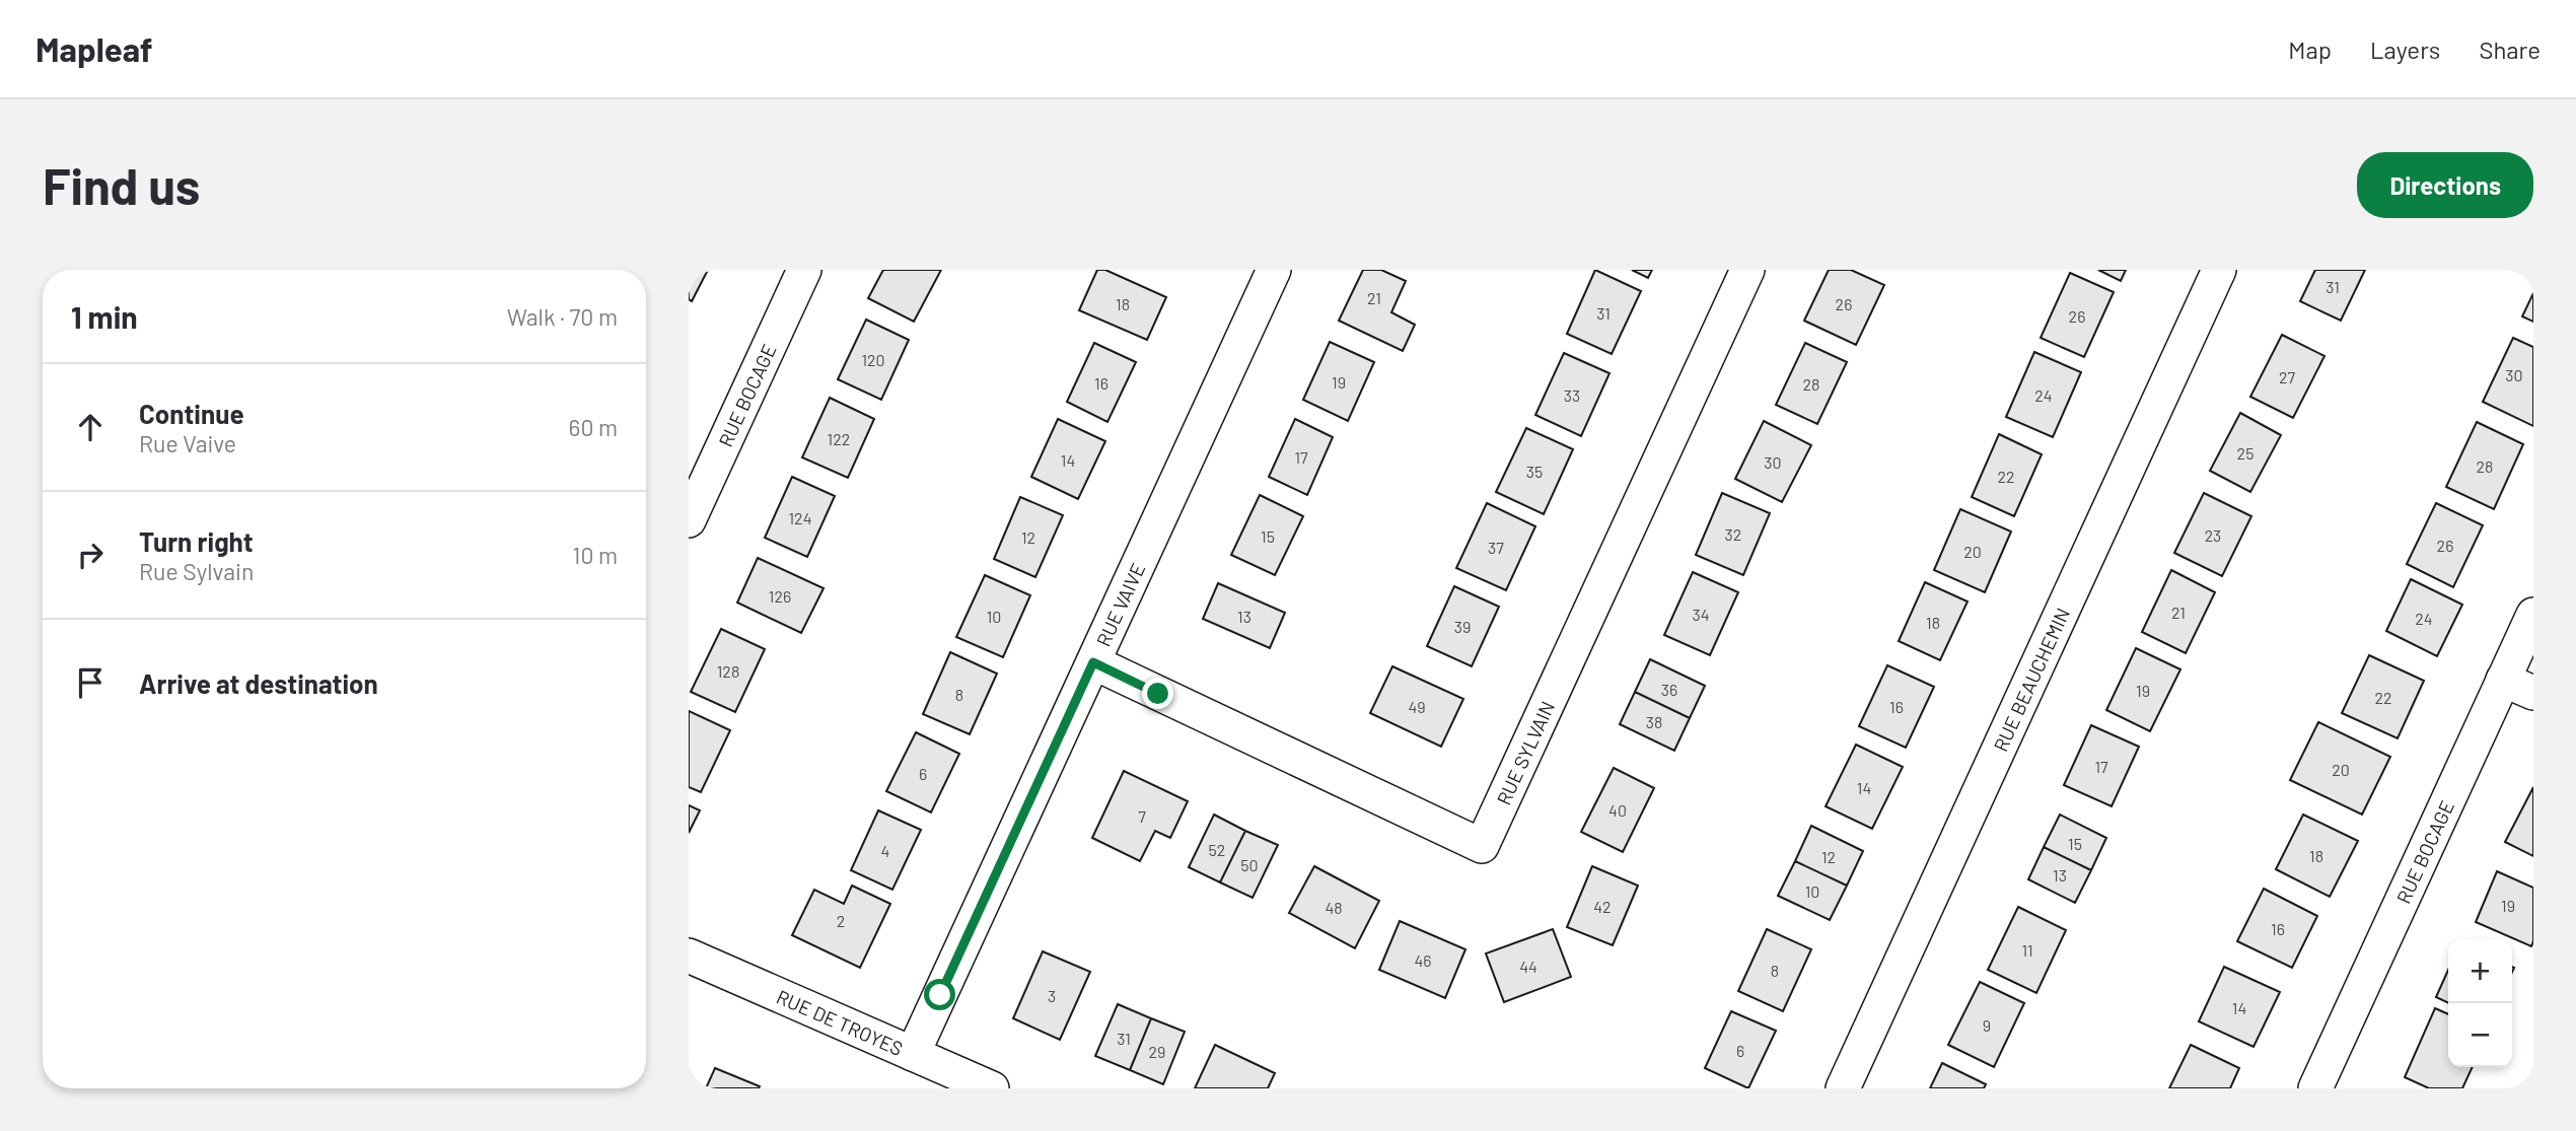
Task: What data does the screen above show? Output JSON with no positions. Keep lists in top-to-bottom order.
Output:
{
  "streets": {
    "street": [
      "RUE BOCAGE",
      "RUE VAIVE",
      "RUE BEAUCHEMIN",
      "RUE SYLVAIN",
      "RUE DE TROYES"
    ]
  },
  "crossings": [
    ["RUE VAIVE", "RUE SYLVAIN"],
    ["RUE VAIVE", "RUE DE TROYES"]
  ],
  "house_numbers": [
    "31",
    "21",
    "18",
    "26",
    "31",
    "26",
    "120",
    "30",
    "27",
    "19",
    "16",
    "28",
    "33",
    "24",
    "122",
    "25",
    "17",
    "14",
    "30",
    "28",
    "35",
    "22",
    "124",
    "32",
    "23",
    "15",
    "12",
    "26",
    "37",
    "20",
    "126",
    "21",
    "34",
    "10",
    "13",
    "24",
    "18",
    "39",
    "128",
    "36",
    "19",
    "8",
    "22",
    "49",
    "16",
    "38",
    "17",
    "20",
    "6",
    "14",
    "40",
    "7",
    "15",
    "52",
    "4",
    "18",
    "12",
    "50",
    "13",
    "10",
    "19",
    "42",
    "48",
    "2",
    "16",
    "11",
    "46",
    "44",
    "8",
    "3",
    "14",
    "9",
    "31",
    "6",
    "29"
  ],
  "page": {
    "header": "Mapleaf",
    "nav": ["Map", "Layers", "Share"],
    "buttons": "Directions",
    "title": "Find us",
    "heading": ["1 min", "Walk · 70 m"],
    "list": [
      ["Continue", "Rue Vaive", "60 m"],
      ["Turn right", "Rue Sylvain", "10 m"],
      "Arrive at destination"
    ],
    "map_buttons": ["+", "−"]
  }
}
